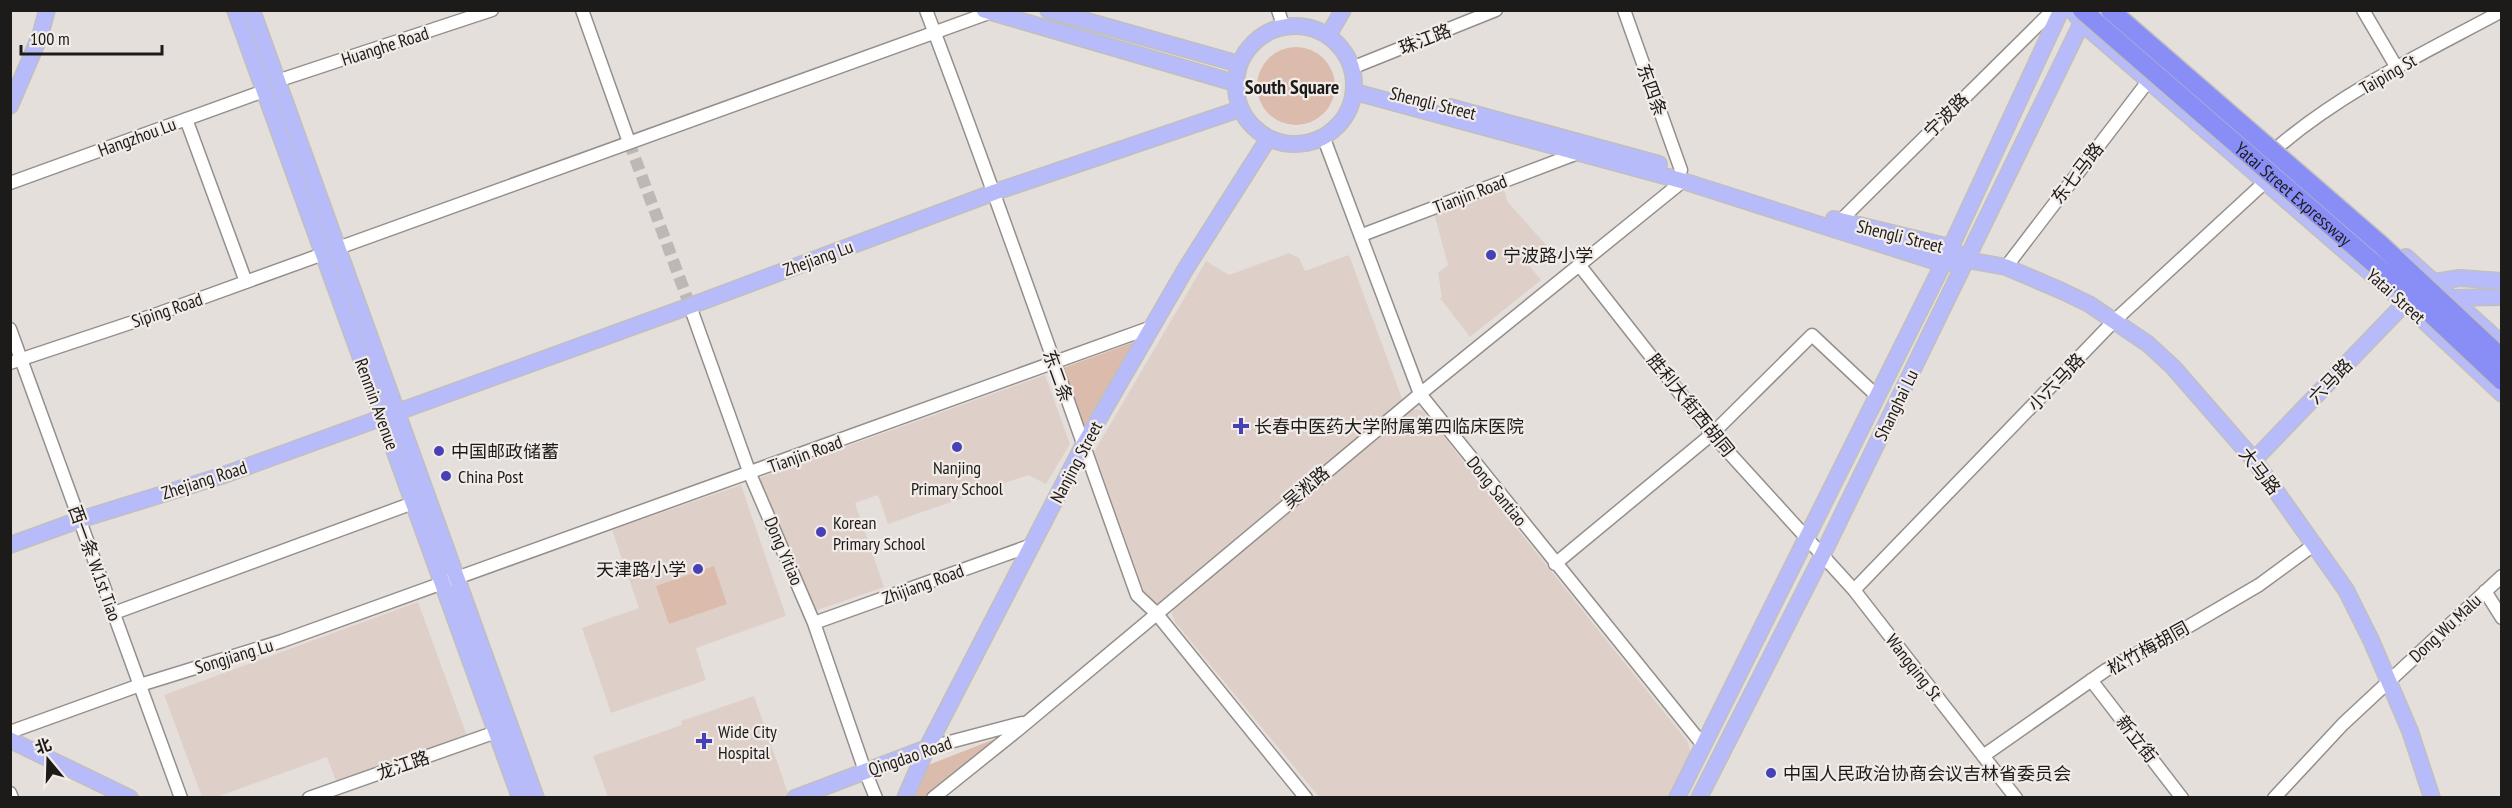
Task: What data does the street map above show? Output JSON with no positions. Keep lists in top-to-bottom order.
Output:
{
  "streets": {
    "highway": ["Yatai Street Expressway"],
    "main road": [
      "Shengli Street",
      "Zhejiang Lu",
      "Yatai Street",
      "六马路",
      "Renmin Avenue",
      "Shanghai Lu",
      "Nanjing Street",
      "大马路",
      "Zhejiang Road",
      "Qingdao Road"
    ],
    "street": [
      "珠江路",
      "Huanghe Road",
      "Taiping St",
      "东四条",
      "宁波路",
      "Hangzhou Lu",
      "东七马路",
      "Tianjin Road",
      "Siping Road",
      "东二条",
      "小六马路",
      "胜利大街西胡同",
      "吴淞路",
      "Dong Santiao",
      "Dong Yitiao",
      "西一条 W.1st Tiao",
      "Zhijiang Road",
      "Dong Wu Malu",
      "松竹梅胡同",
      "Songjiang Lu",
      "Wangqing St",
      "新立街",
      "龙江路"
    ]
  },
  "crossings": [
    ["珠江路", "Shengli Street"],
    ["珠江路", "Zhejiang Lu"],
    ["珠江路", "Nanjing Street"],
    ["珠江路", "Dong Santiao"],
    ["Huanghe Road", "Renmin Avenue"],
    ["Taiping St", "Yatai Street"],
    ["东四条", "Shengli Street"],
    ["东四条", "吴淞路"],
    ["Shengli Street", "宁波路"],
    ["Shengli Street", "Tianjin Road"],
    ["Shengli Street", "Zhejiang Lu"],
    ["Shengli Street", "Shanghai Lu"],
    ["Shengli Street", "Nanjing Street"],
    ["Shengli Street", "大马路"],
    ["Shengli Street", "吴淞路"],
    ["Shengli Street", "Dong Santiao"],
    ["Hangzhou Lu", "Renmin Avenue"],
    ["东七马路", "Yatai Street"],
    ["东七马路", "大马路"],
    ["Yatai Street Expressway", "Yatai Street"],
    ["Yatai Street Expressway", "Shanghai Lu"],
    ["Tianjin Road", "东二条"],
    ["Tianjin Road", "Renmin Avenue"],
    ["Tianjin Road", "Nanjing Street"],
    ["Tianjin Road", "Dong Santiao"],
    ["Tianjin Road", "Dong Yitiao"],
    ["Tianjin Road", "Songjiang Lu"],
    ["Zhejiang Lu", "东二条"],
    ["Zhejiang Lu", "Renmin Avenue"],
    ["Zhejiang Lu", "Nanjing Street"],
    ["Zhejiang Lu", "Zhejiang Road"],
    ["Zhejiang Lu", "Dong Santiao"],
    ["Zhejiang Lu", "Dong Yitiao"],
    ["Yatai Street", "六马路"],
    ["Yatai Street", "小六马路"],
    ["Yatai Street", "Shanghai Lu"],
    ["Siping Road", "Renmin Avenue"],
    ["Siping Road", "西一条 W.1st Tiao"],
    ["东二条", "Nanjing Street"],
    ["东二条", "吴淞路"],
    ["六马路", "大马路"],
    ["小六马路", "大马路"],
    ["小六马路", "Wangqing St"],
    ["Renmin Avenue", "Zhejiang Road"],
    ["Renmin Avenue", "Songjiang Lu"],
    ["Renmin Avenue", "龙江路"],
    ["胜利大街西胡同", "Shanghai Lu"],
    ["胜利大街西胡同", "吴淞路"],
    ["胜利大街西胡同", "Wangqing St"],
    ["Shanghai Lu", "大马路"],
    ["Shanghai Lu", "Dong Santiao"],
    ["Shanghai Lu", "Wangqing St"],
    ["Nanjing Street", "Dong Santiao"],
    ["Nanjing Street", "Zhijiang Road"],
    ["Nanjing Street", "Qingdao Road"],
    ["大马路", "Dong Wu Malu"],
    ["大马路", "松竹梅胡同"],
    ["Zhejiang Road", "西一条 W.1st Tiao"],
    ["吴淞路", "Dong Santiao"],
    ["吴淞路", "Qingdao Road"],
    ["Dong Yitiao", "Zhijiang Road"],
    ["Dong Yitiao", "Qingdao Road"],
    ["西一条 W.1st Tiao", "Songjiang Lu"],
    ["松竹梅胡同", "Wangqing St"],
    ["松竹梅胡同", "新立街"]
  ],
  "districts": ["South Square"],
  "places": {
    "other": [
      "宁波路小学",
      "Nanjing Primary School",
      "中国邮政储蓄",
      "China Post",
      "Korean Primary School",
      "天津路小学",
      "中国人民政治协商会议吉林省委员会"
    ],
    "health": ["长春中医药大学附属第四临床医院", "Wide City Hospital"]
  },
  "scale_bar": "100 m",
  "north": "top"
}
